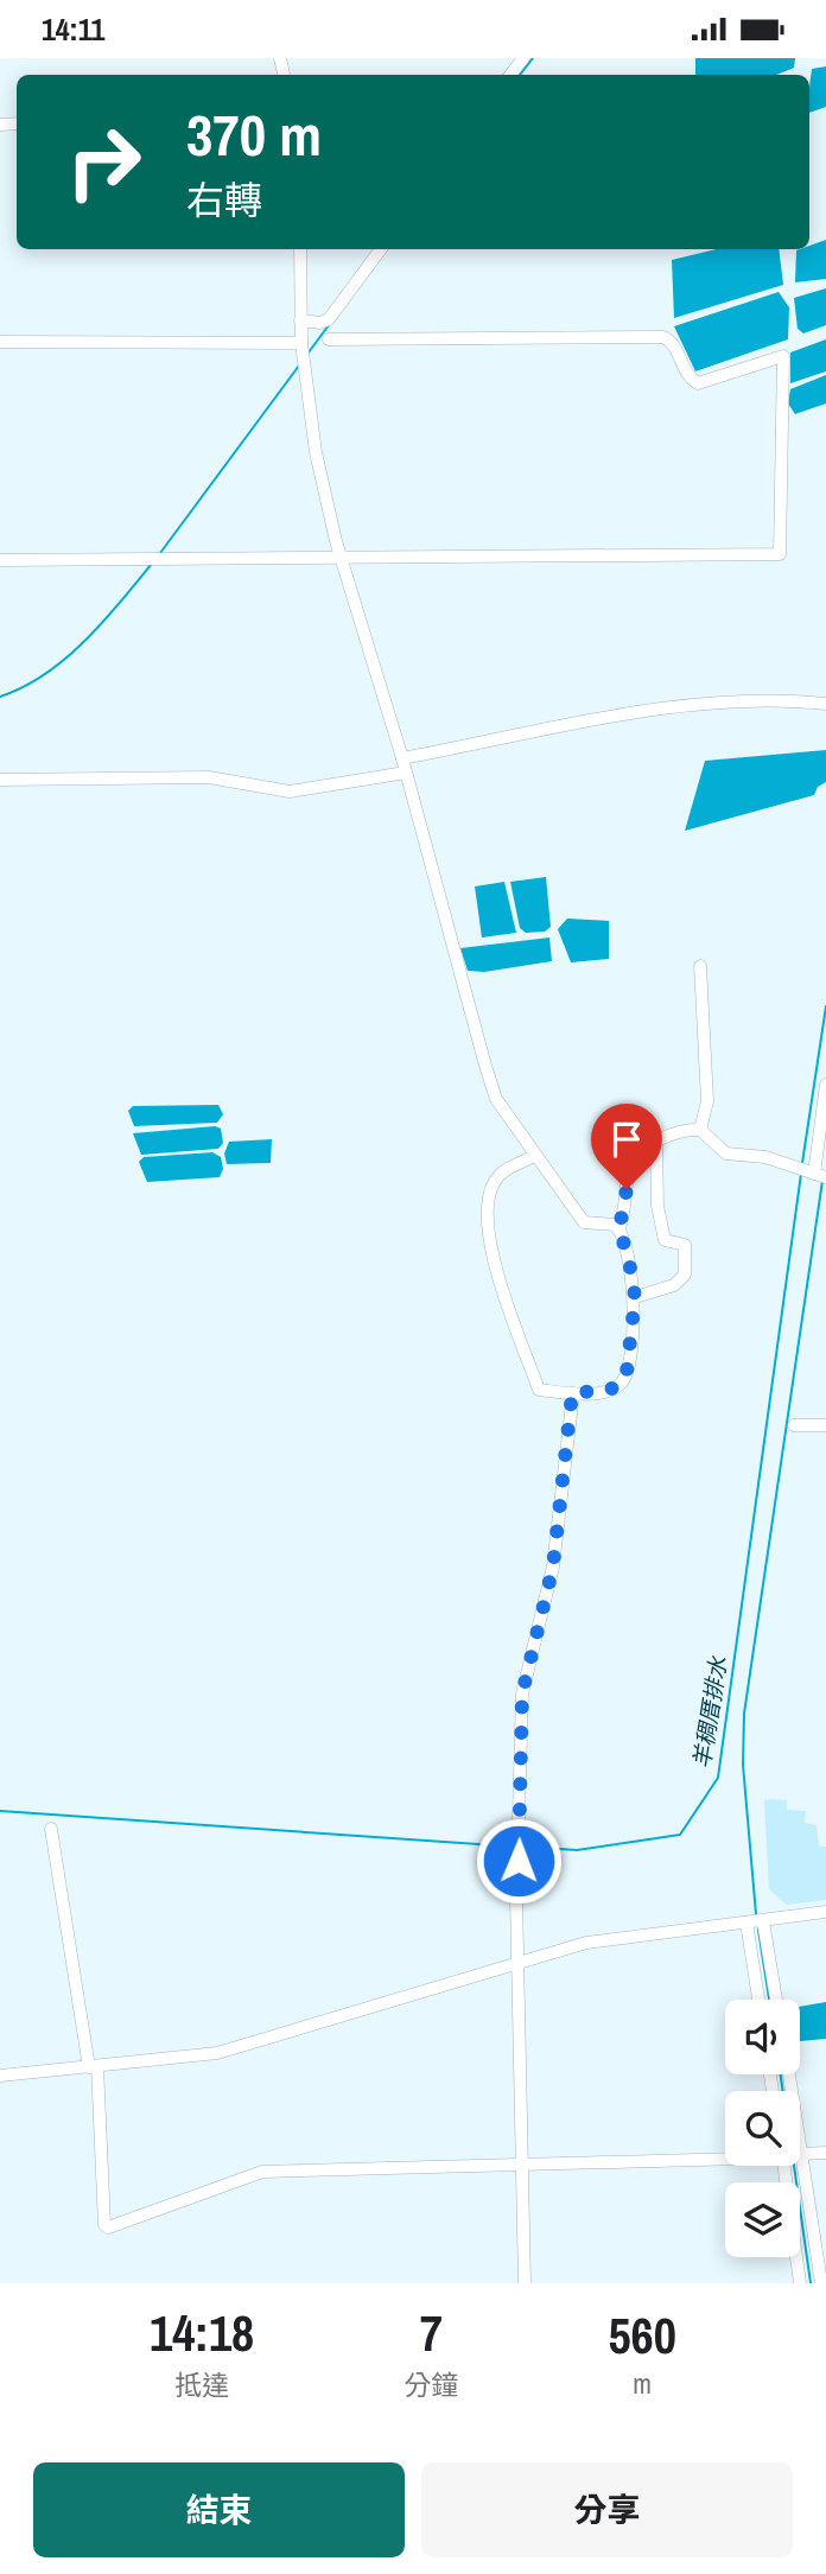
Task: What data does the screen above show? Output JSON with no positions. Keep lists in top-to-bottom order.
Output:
{
  "water": ["羊稠厝排水"],
  "page": {
    "status": "14:11",
    "turn": ["370 m", "右轉"],
    "eta": [
      "14:18",
      "抵達",
      "7",
      "分鐘",
      "560",
      "m"
    ],
    "buttons": ["結束", "分享"]
  }
}
